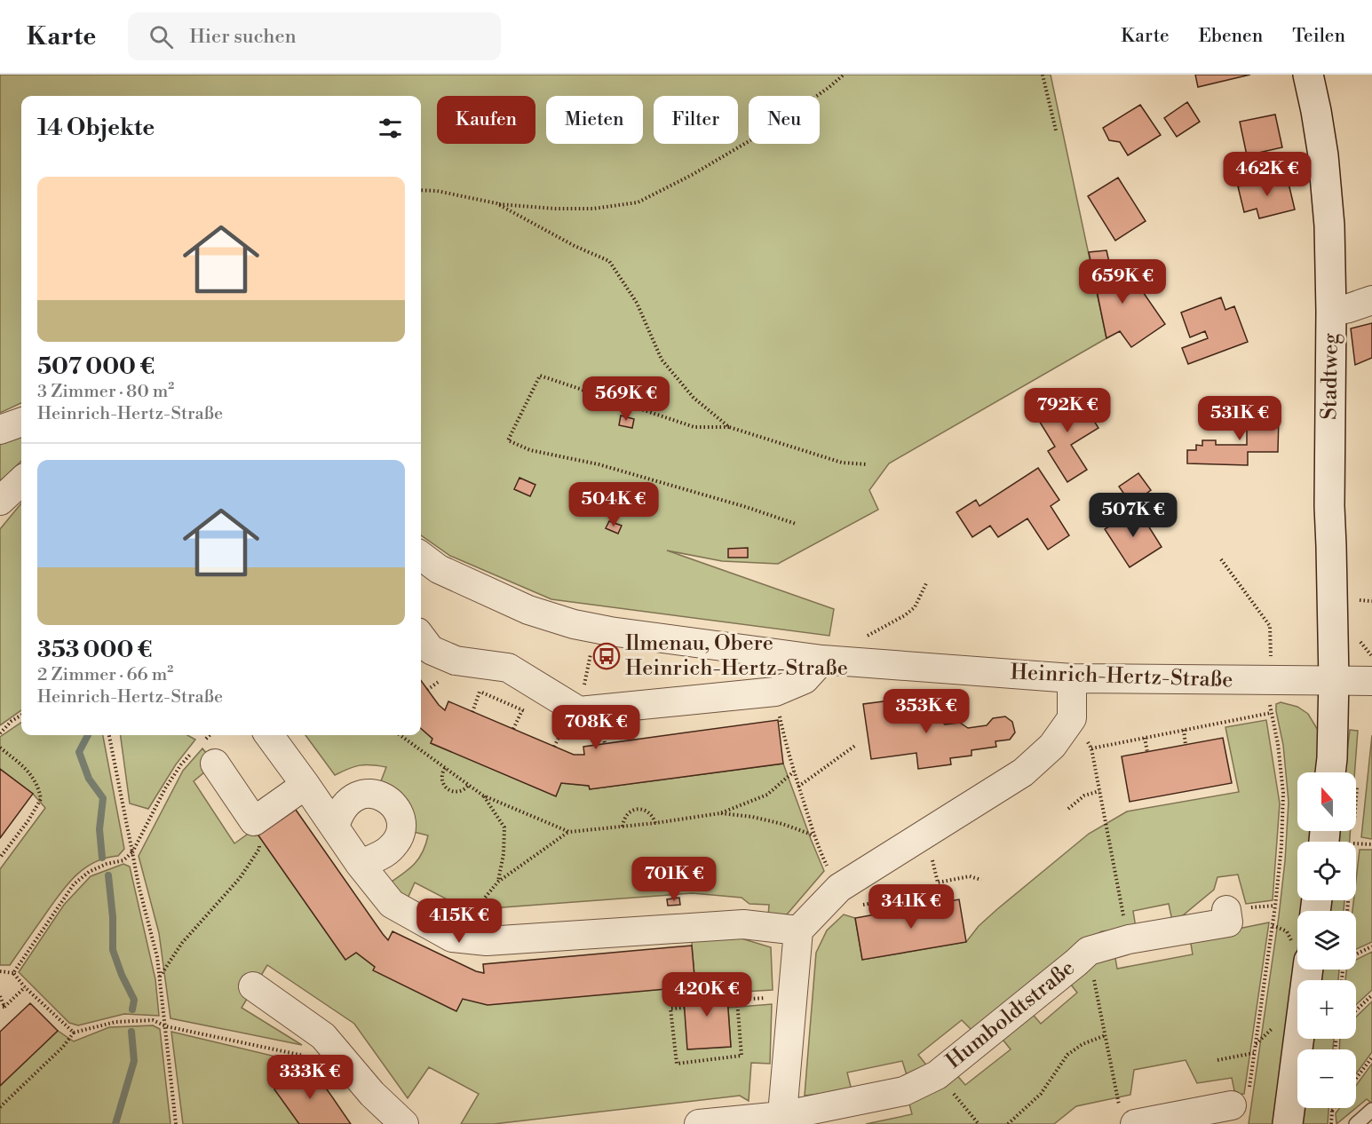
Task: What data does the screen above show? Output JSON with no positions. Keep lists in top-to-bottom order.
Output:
{
  "streets": {
    "street": ["Stadtweg", "Heinrich-Hertz-Straße", "Humboldtstraße"]
  },
  "crossings": [
    ["Stadtweg", "Heinrich-Hertz-Straße"]
  ],
  "places": {
    "bus stop": ["Ilmenau, Obere Heinrich-Hertz-Straße"]
  },
  "north": "top",
  "page": {
    "header": "Karte",
    "search": "Hier suchen",
    "nav": ["Karte", "Ebenen", "Teilen"],
    "chip": [
      "Kaufen",
      "Mieten",
      "Filter",
      "Neu"
    ],
    "heading": "14 Objekte",
    "price": [
      "462K €",
      "659K €",
      "569K €",
      "792K €",
      "531K €",
      "504K €",
      "507K €",
      "353K €",
      "708K €",
      "701K €",
      "341K €",
      "415K €",
      "420K €",
      "333K €"
    ],
    "list": [
      {
        "name": "507 000 €",
        "note": "3 Zimmer · 80 m² · Heinrich-Hertz-Straße"
      },
      {
        "name": "353 000 €",
        "note": "2 Zimmer · 66 m² · Heinrich-Hertz-Straße"
      }
    ],
    "map_buttons": ["+", "−"]
  }
}
